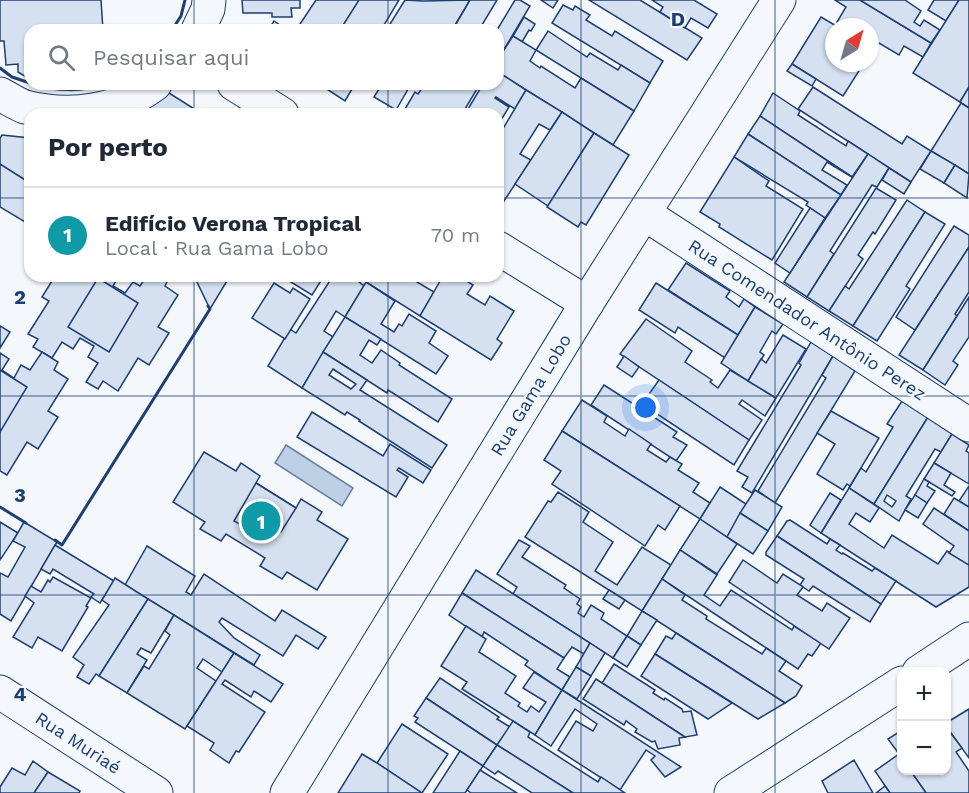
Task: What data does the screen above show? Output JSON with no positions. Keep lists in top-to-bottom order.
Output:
{
  "streets": {
    "street": ["Rua Comendador Antônio Perez", "Rua Gama Lobo", "Rua Muriaé"]
  },
  "crossings": [
    ["Rua Comendador Antônio Perez", "Rua Gama Lobo"]
  ],
  "north": "top right",
  "page": {
    "search": "Pesquisar aqui",
    "heading": "Por perto",
    "list": [
      {
        "mark": "1",
        "name": "Edifício Verona Tropical",
        "note": "Local · Rua Gama Lobo",
        "value": "70 m"
      }
    ],
    "pins": "1",
    "map_buttons": ["+", "−"]
  },
  "grid": {
    "columns": ["D"],
    "rows": ["2", "3", "4"]
  }
}
